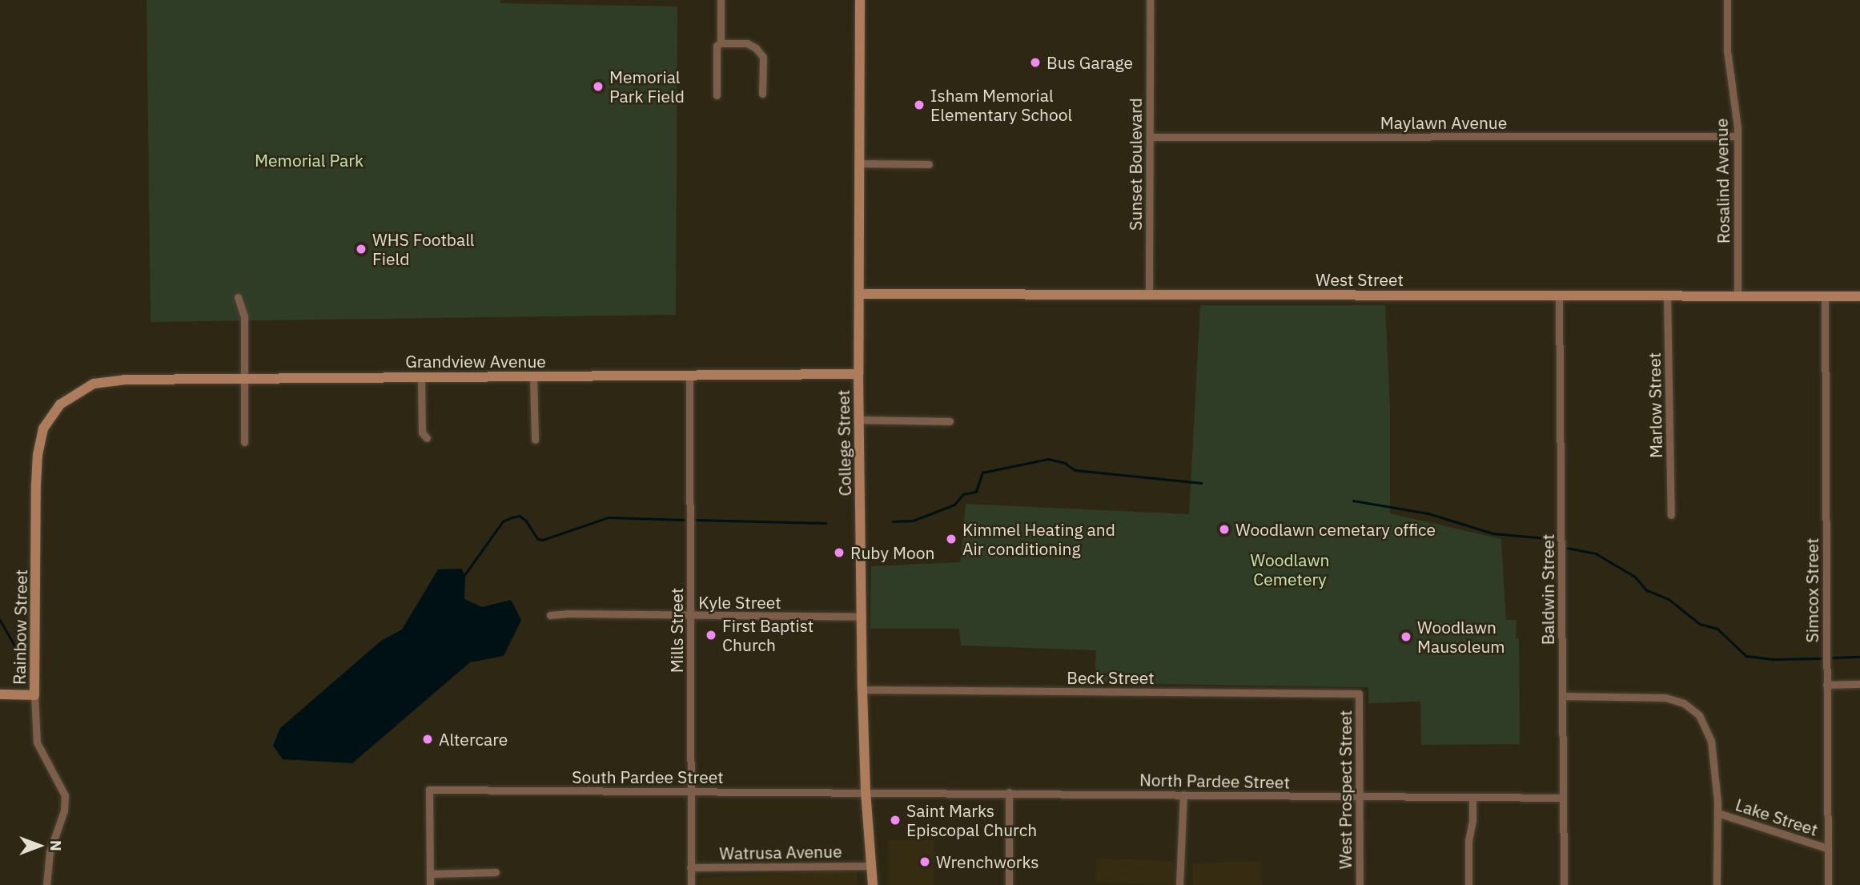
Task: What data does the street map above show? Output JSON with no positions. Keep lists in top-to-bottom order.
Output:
{
  "streets": {
    "street": [
      "Maylawn Avenue",
      "Sunset Boulevard",
      "Rosalind Avenue",
      "West Street",
      "Grandview Avenue",
      "Marlow Street",
      "College Street",
      "Baldwin Street",
      "Simcox Street",
      "Kyle Street",
      "Rainbow Street",
      "Mills Street",
      "Beck Street",
      "South Pardee Street",
      "North Pardee Street",
      "West Prospect Street",
      "Lake Street",
      "Watrusa Avenue"
    ]
  },
  "crossings": [
    ["Maylawn Avenue", "Sunset Boulevard"],
    ["Maylawn Avenue", "Rosalind Avenue"],
    ["Sunset Boulevard", "West Street"],
    ["Rosalind Avenue", "West Street"],
    ["West Street", "Marlow Street"],
    ["West Street", "College Street"],
    ["West Street", "Baldwin Street"],
    ["West Street", "Simcox Street"],
    ["Grandview Avenue", "College Street"],
    ["Grandview Avenue", "Rainbow Street"],
    ["Grandview Avenue", "Mills Street"],
    ["College Street", "Kyle Street"],
    ["College Street", "Beck Street"],
    ["College Street", "South Pardee Street"],
    ["College Street", "North Pardee Street"],
    ["College Street", "Watrusa Avenue"],
    ["Baldwin Street", "North Pardee Street"],
    ["Simcox Street", "Lake Street"],
    ["Kyle Street", "Mills Street"],
    ["Mills Street", "South Pardee Street"],
    ["Mills Street", "Watrusa Avenue"],
    ["Beck Street", "West Prospect Street"],
    ["South Pardee Street", "North Pardee Street"],
    ["North Pardee Street", "West Prospect Street"]
  ],
  "parks": ["Memorial Park", "Woodlawn Cemetery"],
  "places": [
    "Bus Garage",
    "Memorial Park Field",
    "Isham Memorial Elementary School",
    "WHS Football Field",
    "Woodlawn cemetary office",
    "Kimmel Heating and Air conditioning",
    "Ruby Moon",
    "First Baptist Church",
    "Woodlawn Mausoleum",
    "Altercare",
    "Saint Marks Episcopal Church",
    "Wrenchworks"
  ],
  "north": "right"
}
